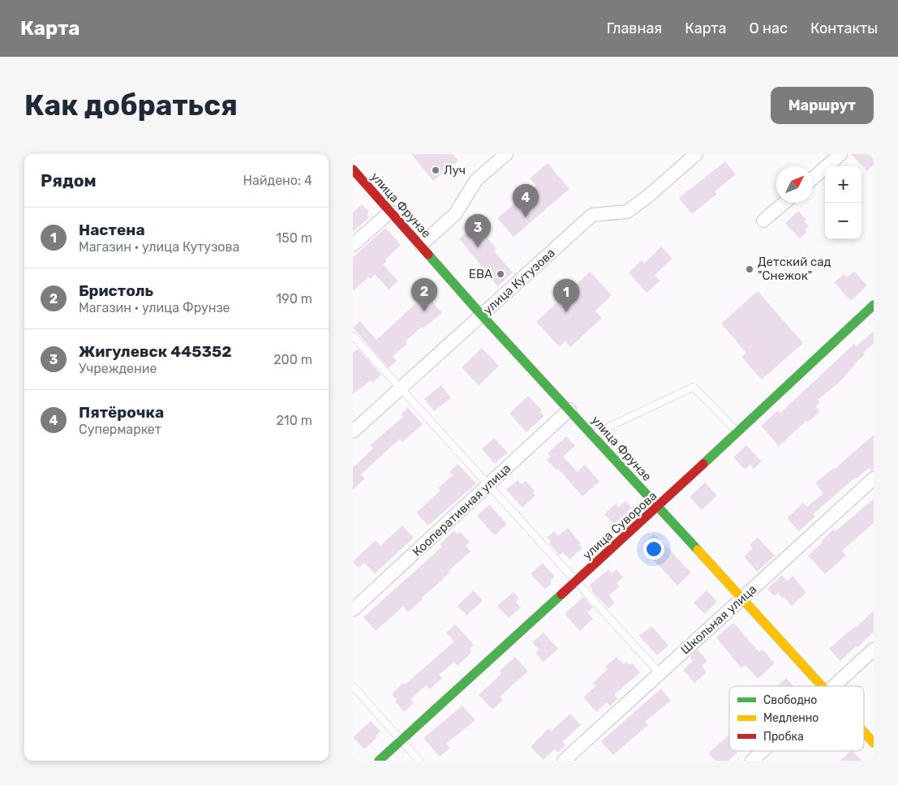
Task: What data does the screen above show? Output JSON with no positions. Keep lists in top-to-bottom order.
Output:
{
  "streets": {
    "street": [
      "улица Фрунзе",
      "улица Кутузова",
      "Кооперативная улица",
      "улица Суворова",
      "Школьная улица"
    ]
  },
  "crossings": [
    ["улица Фрунзе", "улица Кутузова"],
    ["улица Фрунзе", "Кооперативная улица"],
    ["улица Фрунзе", "улица Суворова"],
    ["улица Фрунзе", "Школьная улица"]
  ],
  "places": ["Луч", "Детский сад \"Снежок\"", "ЕВА"],
  "legend": ["Свободно", "Медленно", "Пробка"],
  "north": "top right",
  "page": {
    "header": "Карта",
    "nav": [
      "Главная",
      "Карта",
      "О нас",
      "Контакты"
    ],
    "buttons": "Маршрут",
    "title": "Как добраться",
    "heading": ["Рядом", "Найдено: 4"],
    "map_buttons": ["+", "−"],
    "pins": [
      "4",
      "3",
      "2",
      "1"
    ],
    "list": [
      {
        "mark": "1",
        "name": "Настена",
        "note": "Магазин · улица Кутузова",
        "value": "150 m"
      },
      {
        "mark": "2",
        "name": "Бристоль",
        "note": "Магазин · улица Фрунзе",
        "value": "190 m"
      },
      {
        "mark": "3",
        "name": "Жигулевск 445352",
        "note": "Учреждение",
        "value": "200 m"
      },
      {
        "mark": "4",
        "name": "Пятёрочка",
        "note": "Супермаркет",
        "value": "210 m"
      }
    ]
  }
}
